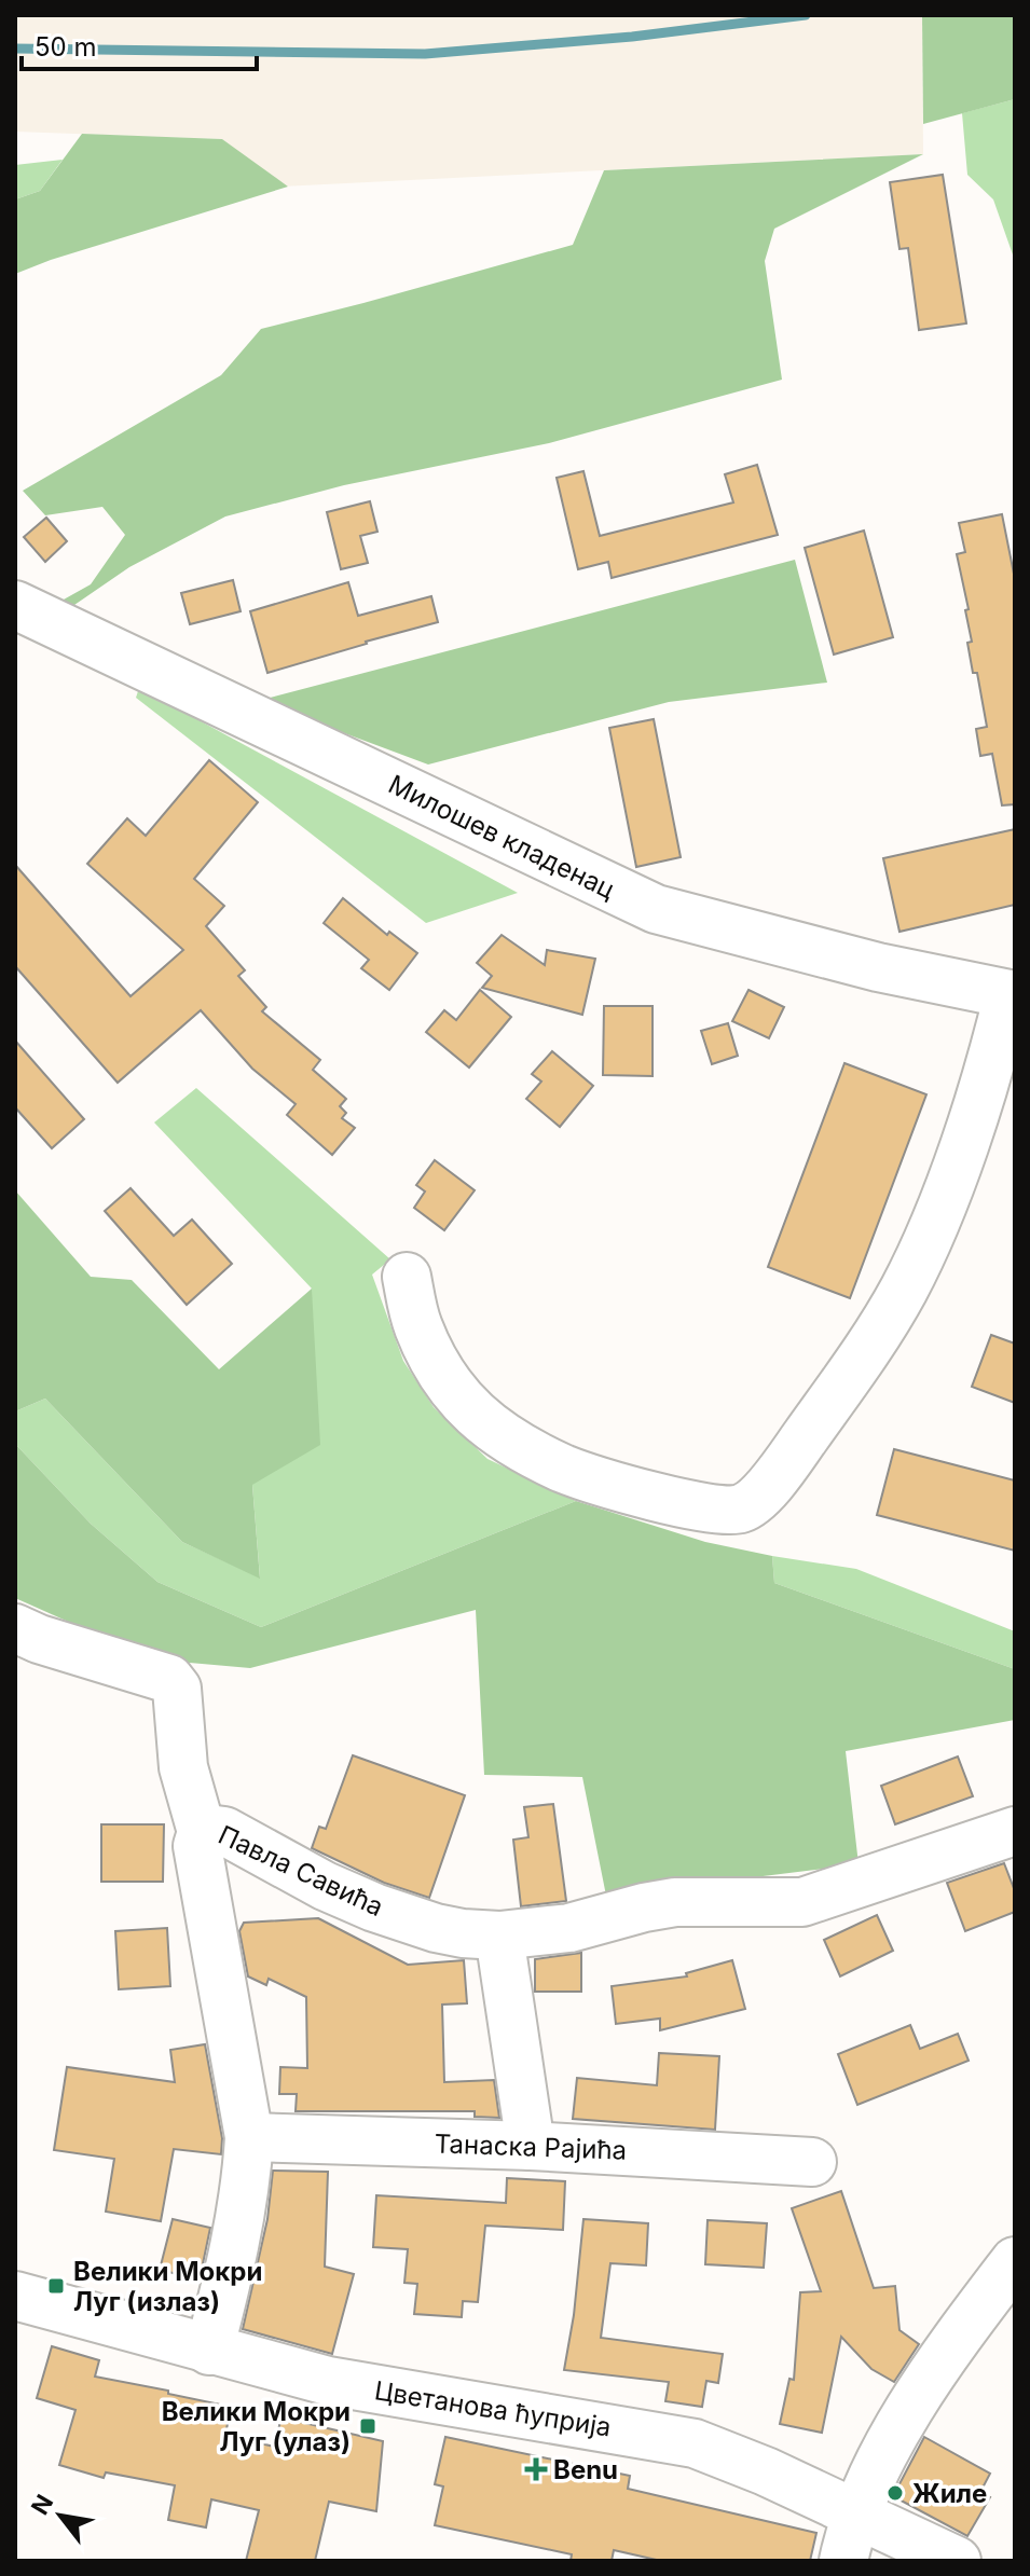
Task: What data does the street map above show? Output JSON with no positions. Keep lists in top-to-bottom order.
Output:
{
  "streets": {
    "street": [
      "Милошев кладенац",
      "Павла Савића",
      "Танаска Рајића",
      "Цветанова ћуприја"
    ]
  },
  "crossings": [
    ["Павла Савића", "Танаска Рајића"],
    ["Павла Савића", "Цветанова ћуприја"]
  ],
  "places": {
    "transit": ["Велики Мокри Луг (излаз)", "Велики Мокри Луг (улаз)"],
    "health": ["Benu"],
    "other": ["Жиле"]
  },
  "scale_bar": "50 m",
  "north": "top left"
}
